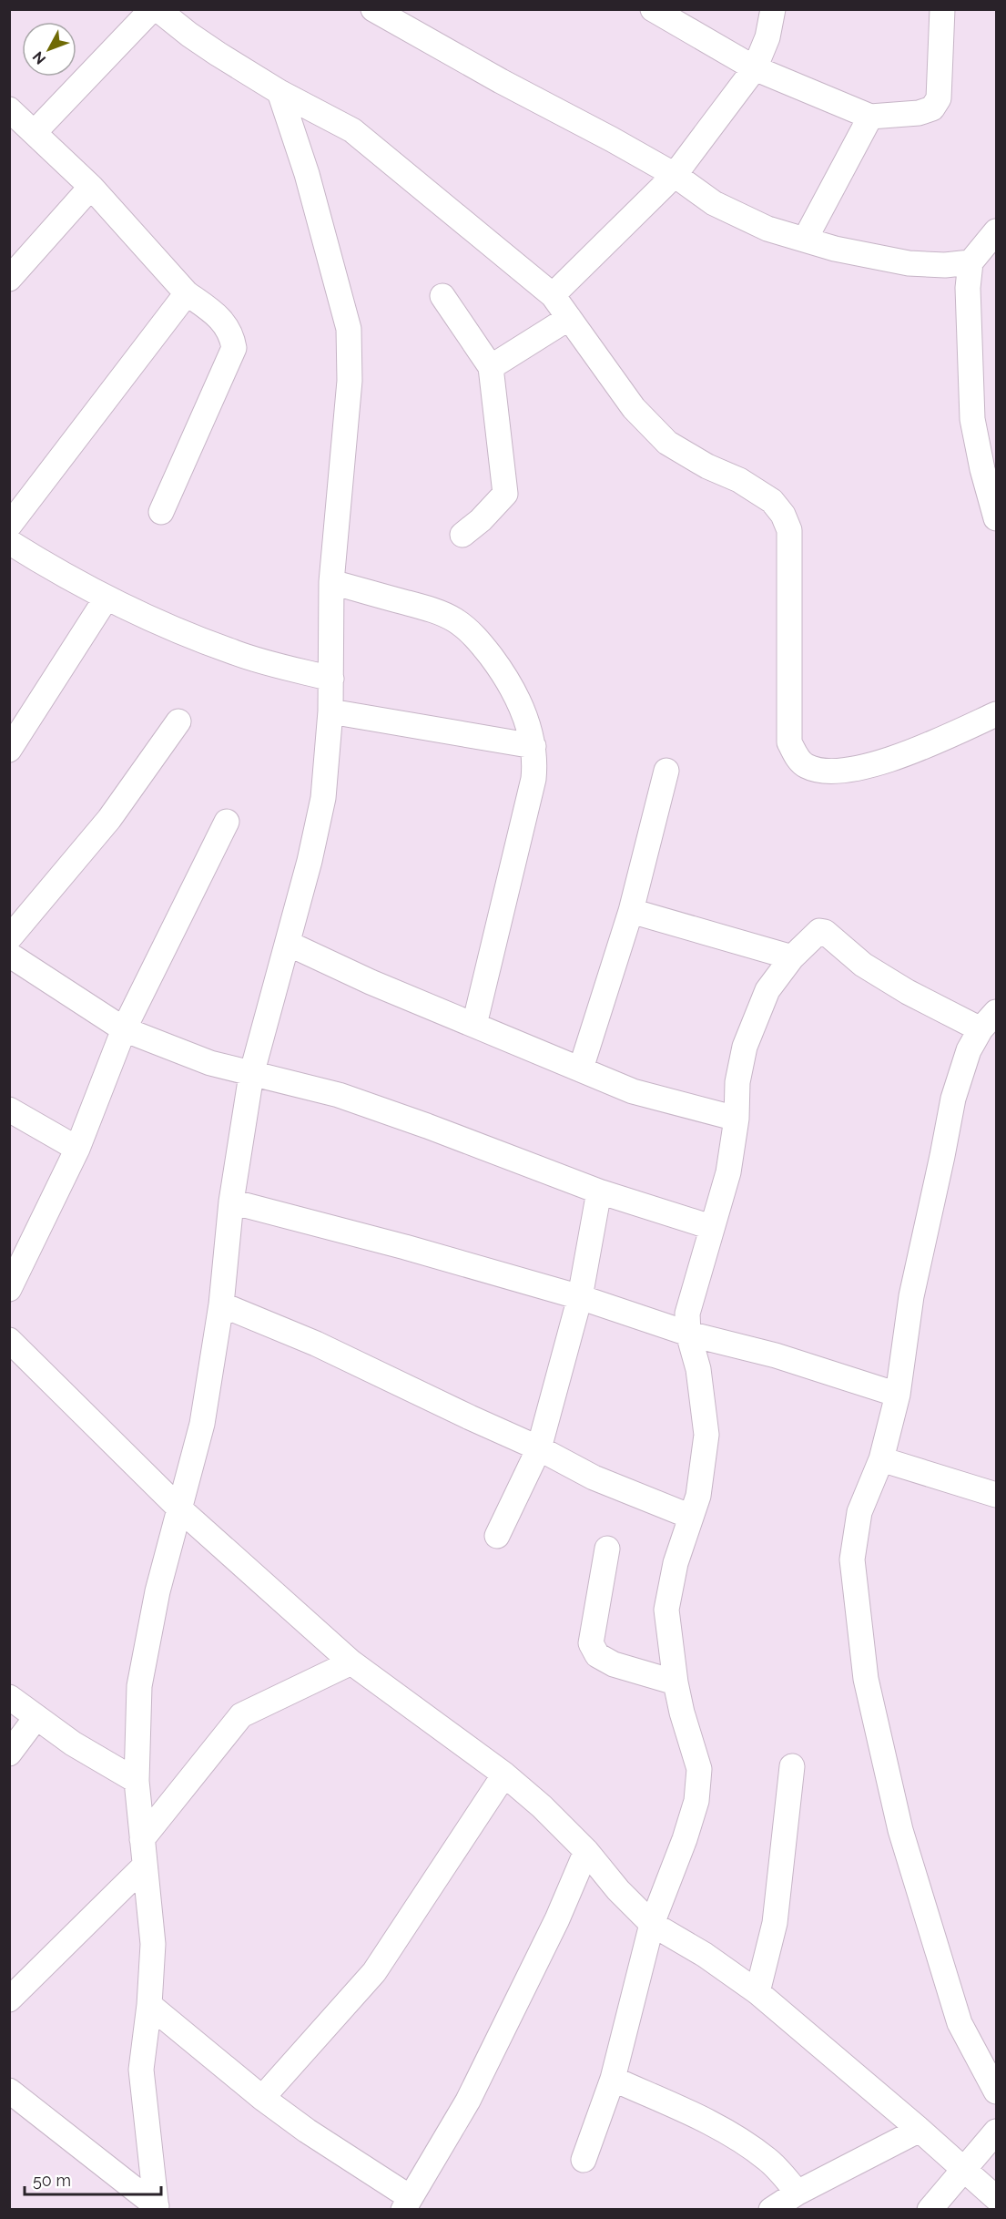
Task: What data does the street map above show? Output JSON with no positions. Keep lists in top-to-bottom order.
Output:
{
  "scale_bar": "50 m",
  "north": "bottom left"
}
